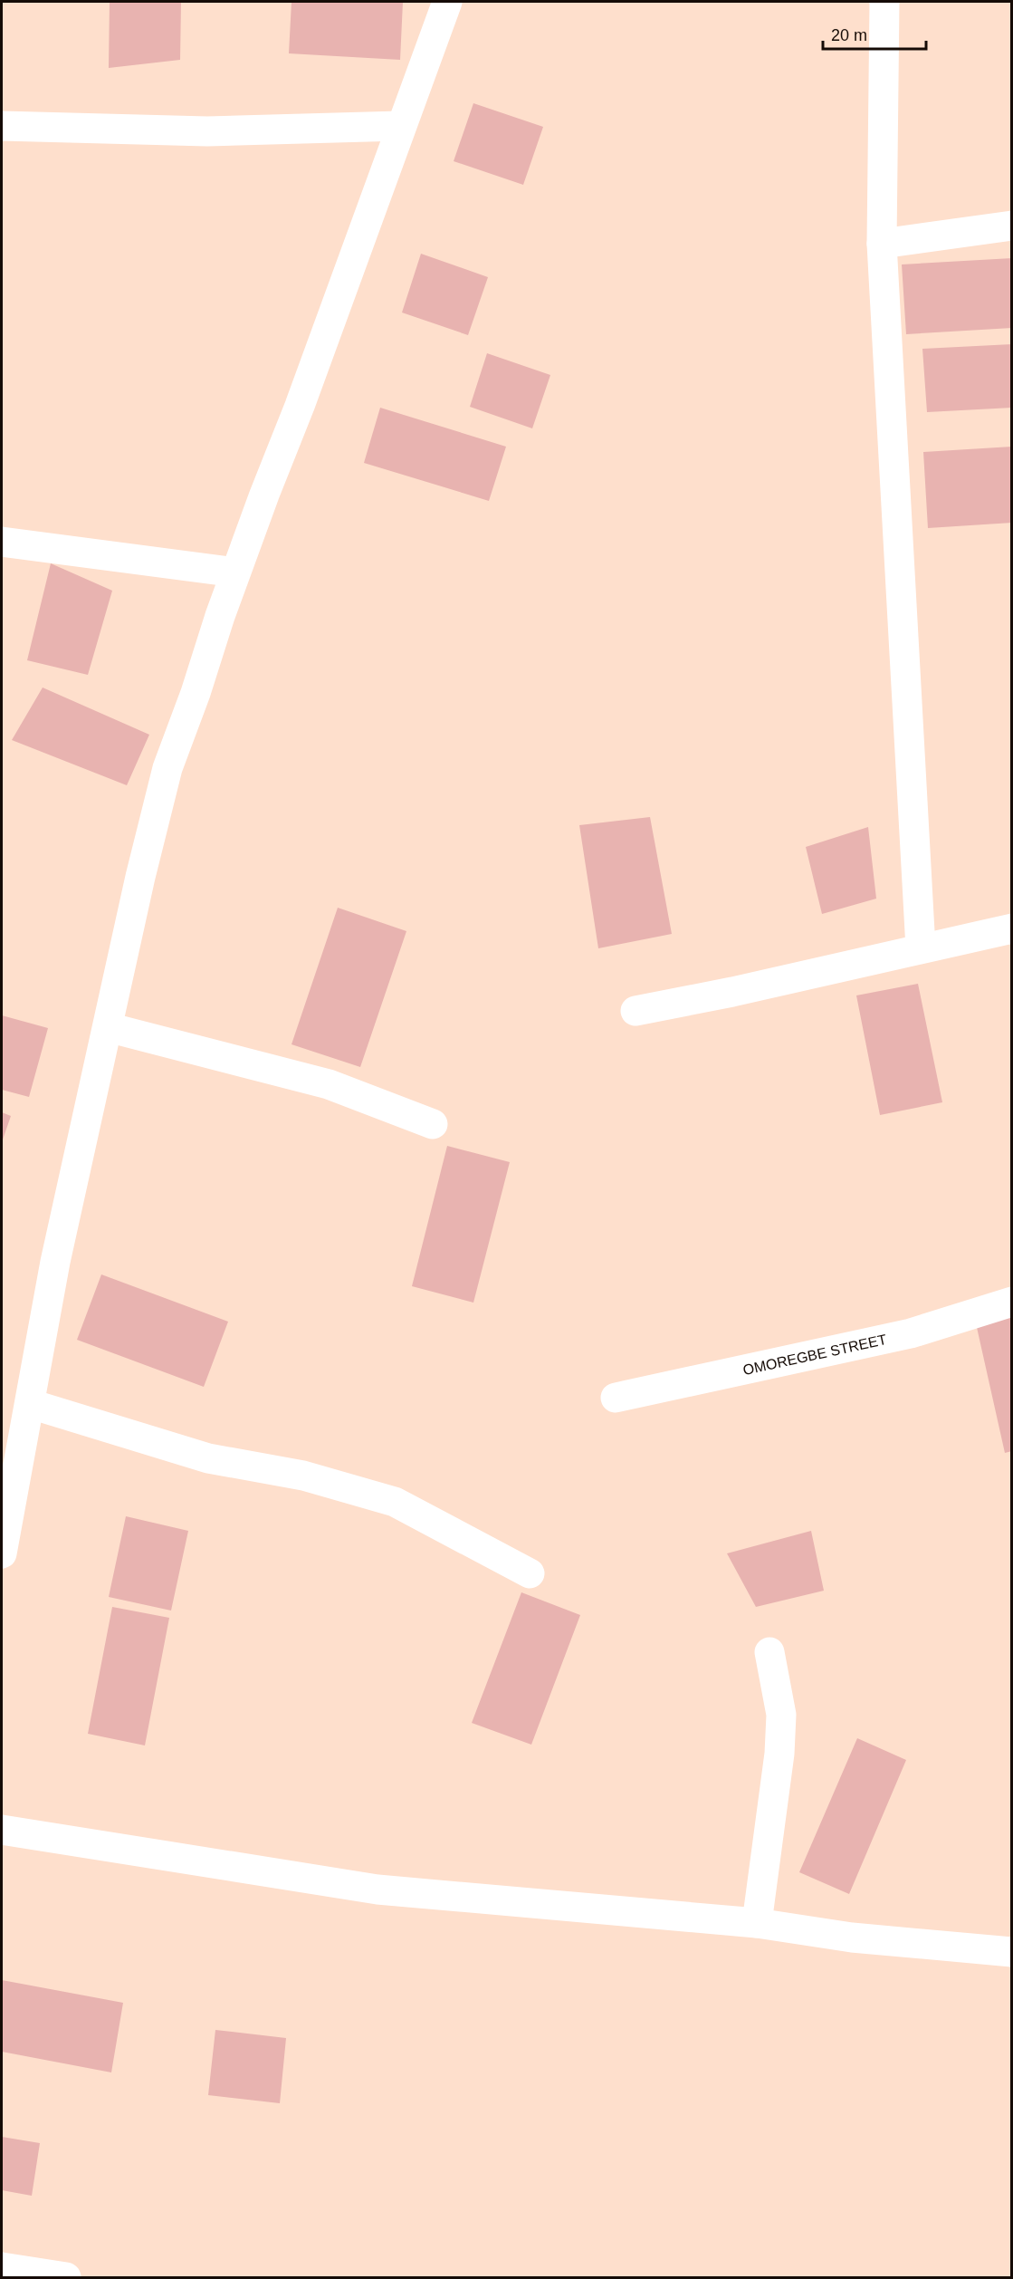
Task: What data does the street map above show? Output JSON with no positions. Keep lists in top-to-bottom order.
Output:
{
  "streets": {
    "street": ["OMOREGBE STREET"]
  },
  "scale_bar": "20 m"
}
